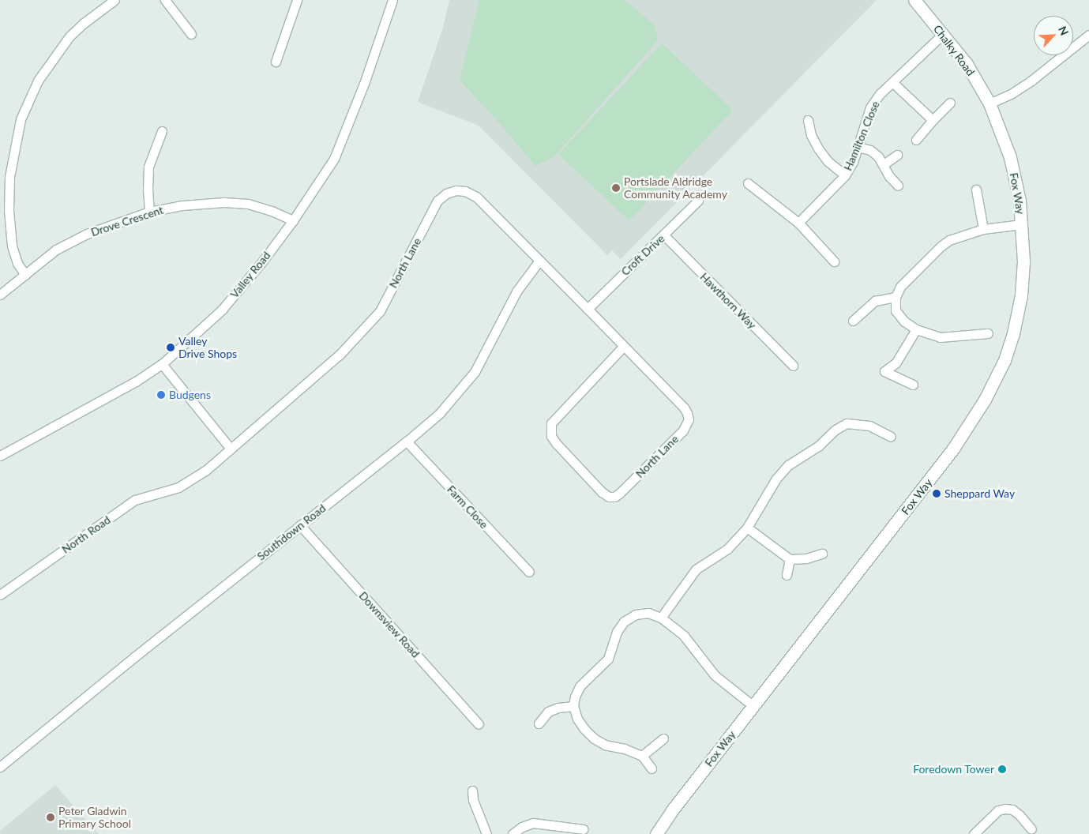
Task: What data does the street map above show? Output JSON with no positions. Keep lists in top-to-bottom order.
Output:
{
  "streets": {
    "street": [
      "Chalky Road",
      "Hamilton Close",
      "Fox Way",
      "Drove Crescent",
      "Croft Drive",
      "North Lane",
      "Valley Road",
      "Hawthorn Way",
      "Farm Close",
      "Southdown Road",
      "North Road",
      "Downsview Road"
    ]
  },
  "crossings": [
    ["Chalky Road", "Hamilton Close"],
    ["Chalky Road", "Fox Way"],
    ["Drove Crescent", "Valley Road"],
    ["Croft Drive", "North Lane"],
    ["Croft Drive", "Hawthorn Way"],
    ["North Lane", "Southdown Road"],
    ["North Lane", "North Road"],
    ["Farm Close", "Southdown Road"],
    ["Southdown Road", "Downsview Road"]
  ],
  "places": [
    "Portslade Aldridge Community Academy",
    "Valley Drive Shops",
    "Budgens",
    "Sheppard Way",
    "Foredown Tower",
    "Peter Gladwin Primary School"
  ],
  "north": "top right"
}
